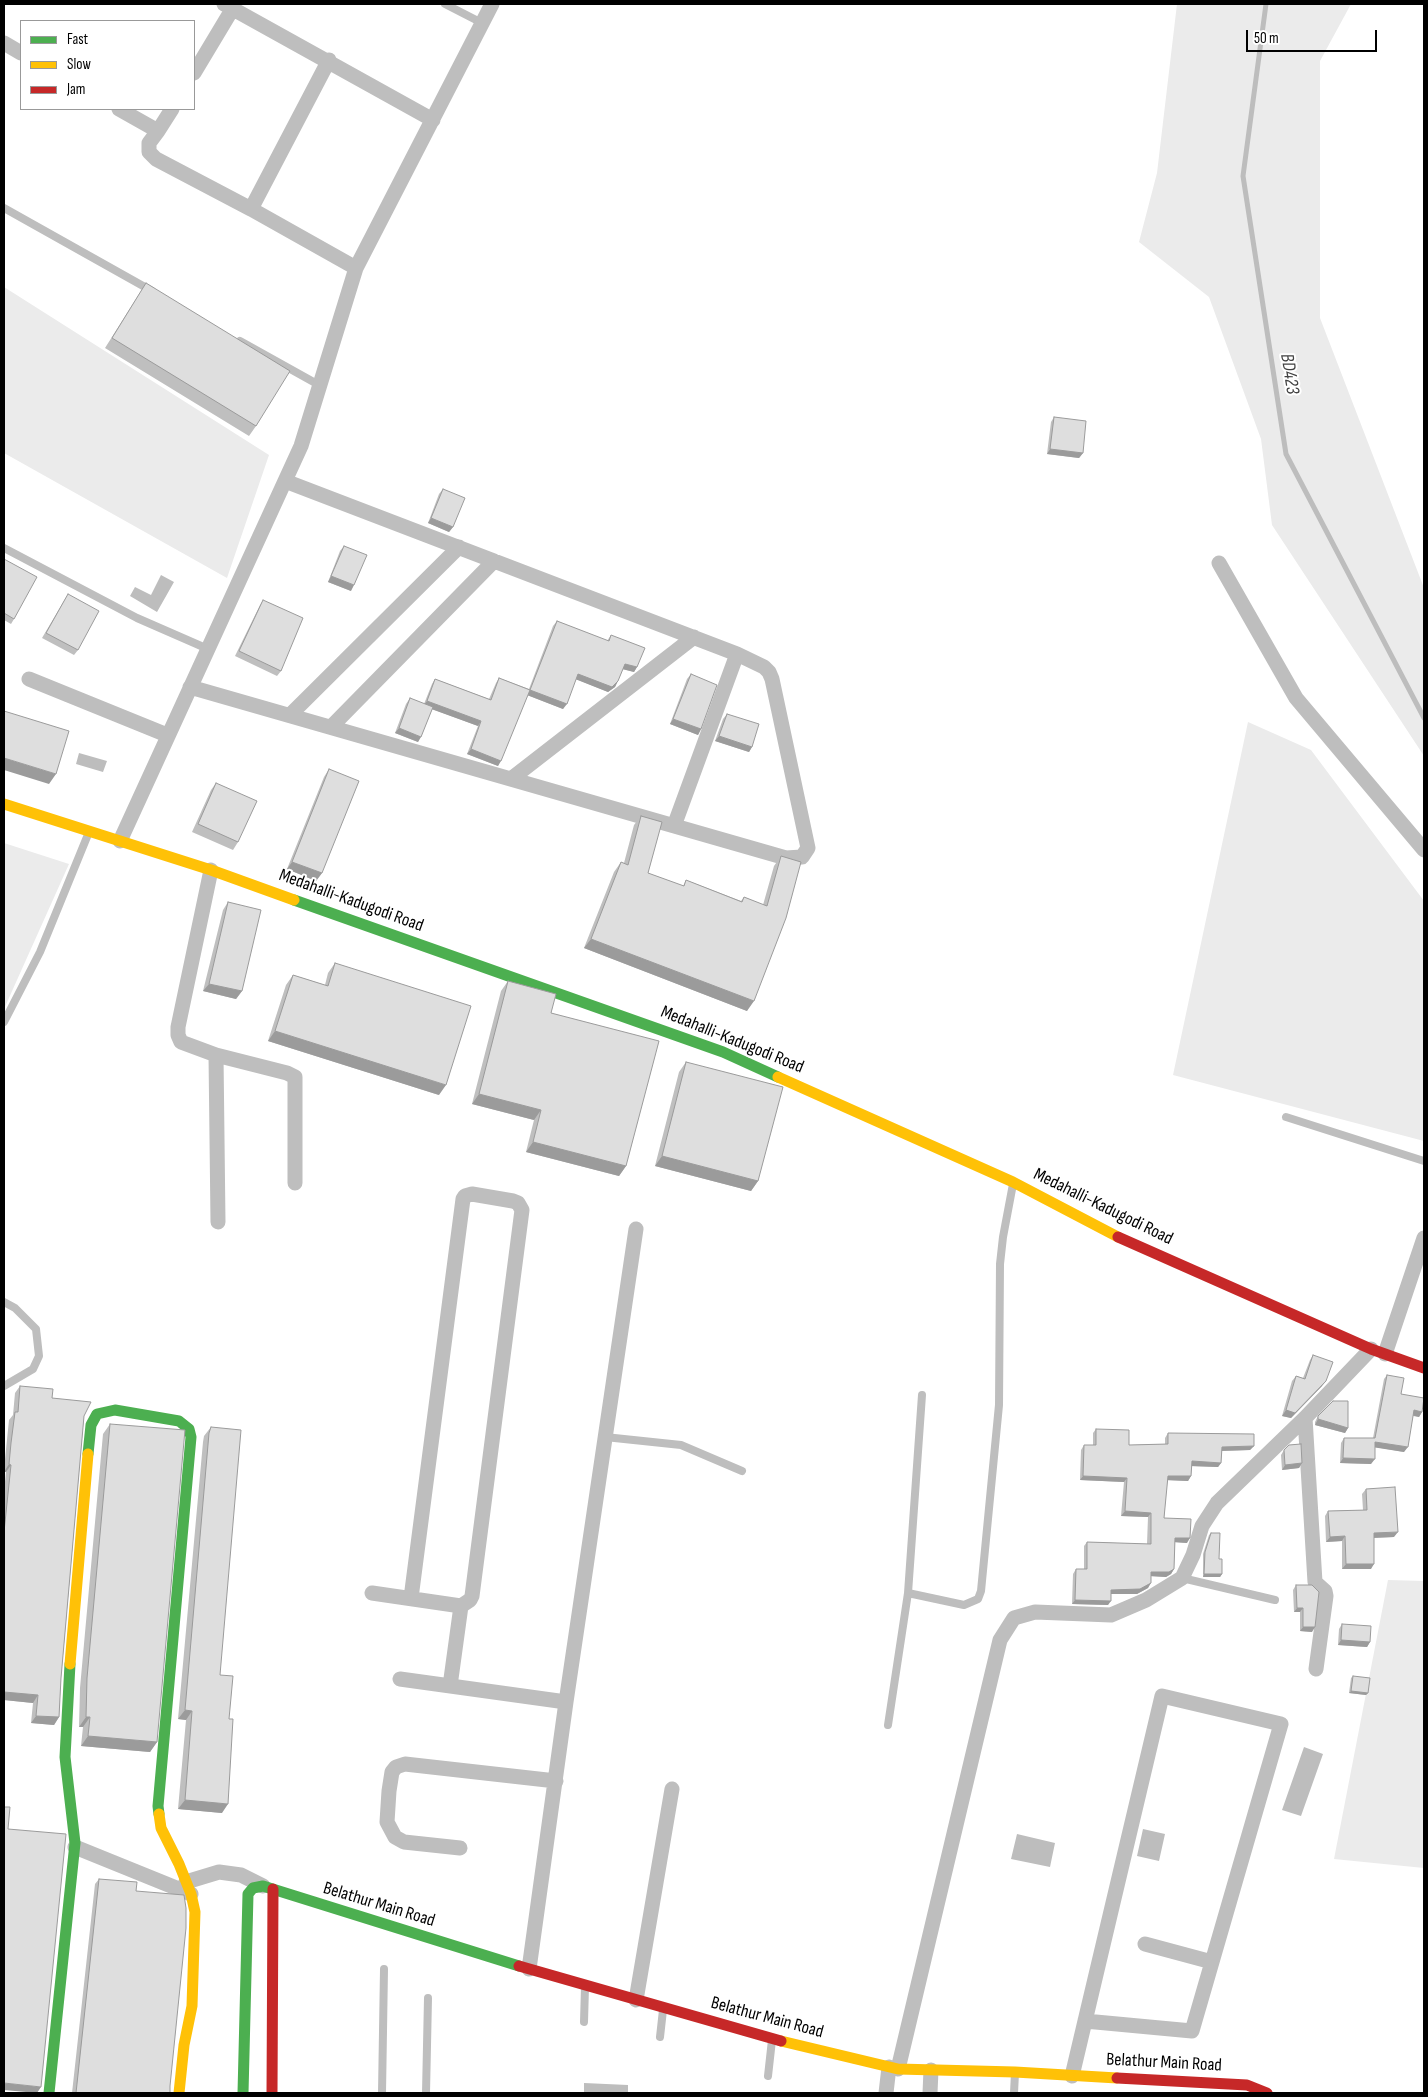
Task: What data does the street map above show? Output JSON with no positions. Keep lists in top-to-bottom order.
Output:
{
  "streets": {
    "street": ["Medahalli-Kadugodi Road", "Belathur Main Road"]
  },
  "water": ["BD423"],
  "legend": ["Fast", "Slow", "Jam"],
  "scale_bar": "50 m"
}
